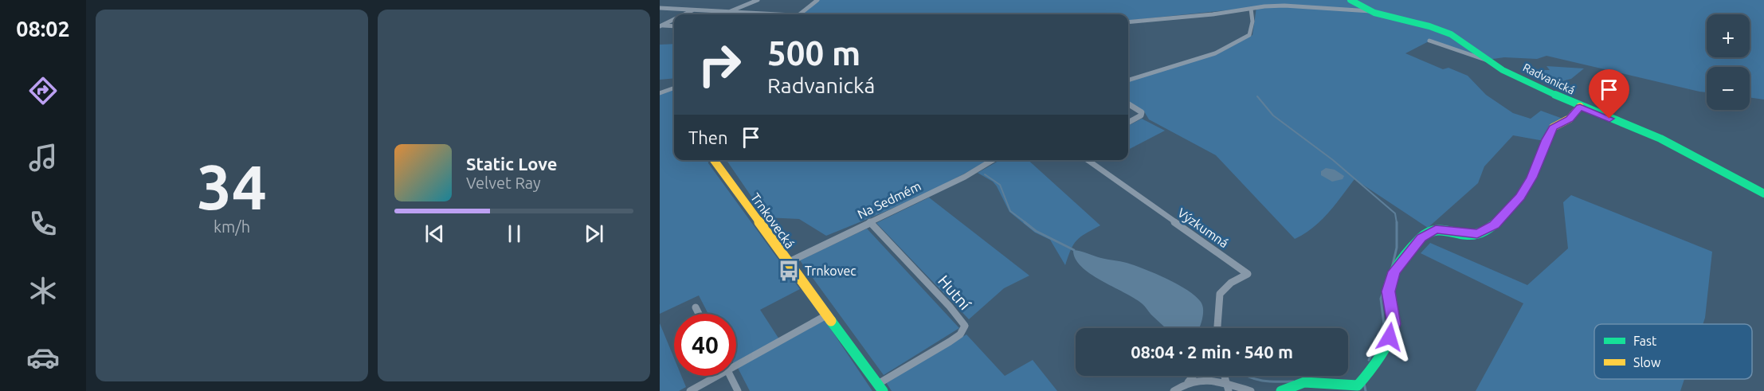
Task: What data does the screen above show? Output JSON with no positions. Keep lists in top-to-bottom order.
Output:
{
  "streets": {
    "street": [
      "Radvanická",
      "Na Sedmém",
      "Trnkovecká",
      "Výzkumná",
      "Hutní"
    ]
  },
  "crossings": [
    ["Na Sedmém", "Trnkovecká"],
    ["Na Sedmém", "Hutní"],
    ["Trnkovecká", "Hutní"]
  ],
  "places": {
    "bus stop": ["Trnkovec"]
  },
  "legend": ["Fast", "Slow"],
  "page": {
    "tabs": "08:02",
    "tile": ["34", "km/h"],
    "map_buttons": ["+", "−"],
    "turn": ["500 m", "Radvanická"],
    "then": "Then",
    "song": ["Static Love", "Velvet Ray"],
    "limit": "40",
    "trip": "08:04 · 2 min · 540 m"
  }
}
